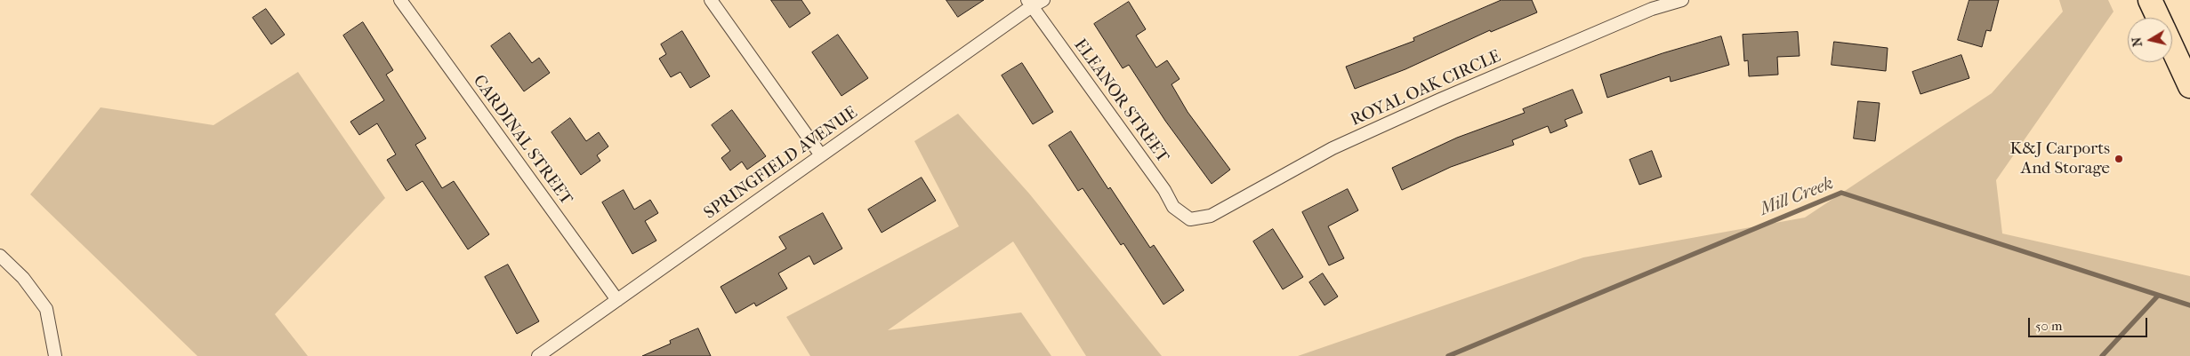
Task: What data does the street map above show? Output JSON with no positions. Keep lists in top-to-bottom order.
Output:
{
  "streets": {
    "street": [
      "ROYAL OAK CIRCLE",
      "ELEANOR STREET",
      "CARDINAL STREET",
      "SPRINGFIELD AVENUE"
    ]
  },
  "crossings": [
    ["ROYAL OAK CIRCLE", "ELEANOR STREET"],
    ["ELEANOR STREET", "SPRINGFIELD AVENUE"],
    ["CARDINAL STREET", "SPRINGFIELD AVENUE"]
  ],
  "water": ["Mill Creek"],
  "places": ["K&J Carports And Storage"],
  "scale_bar": "50 m",
  "north": "left"
}
